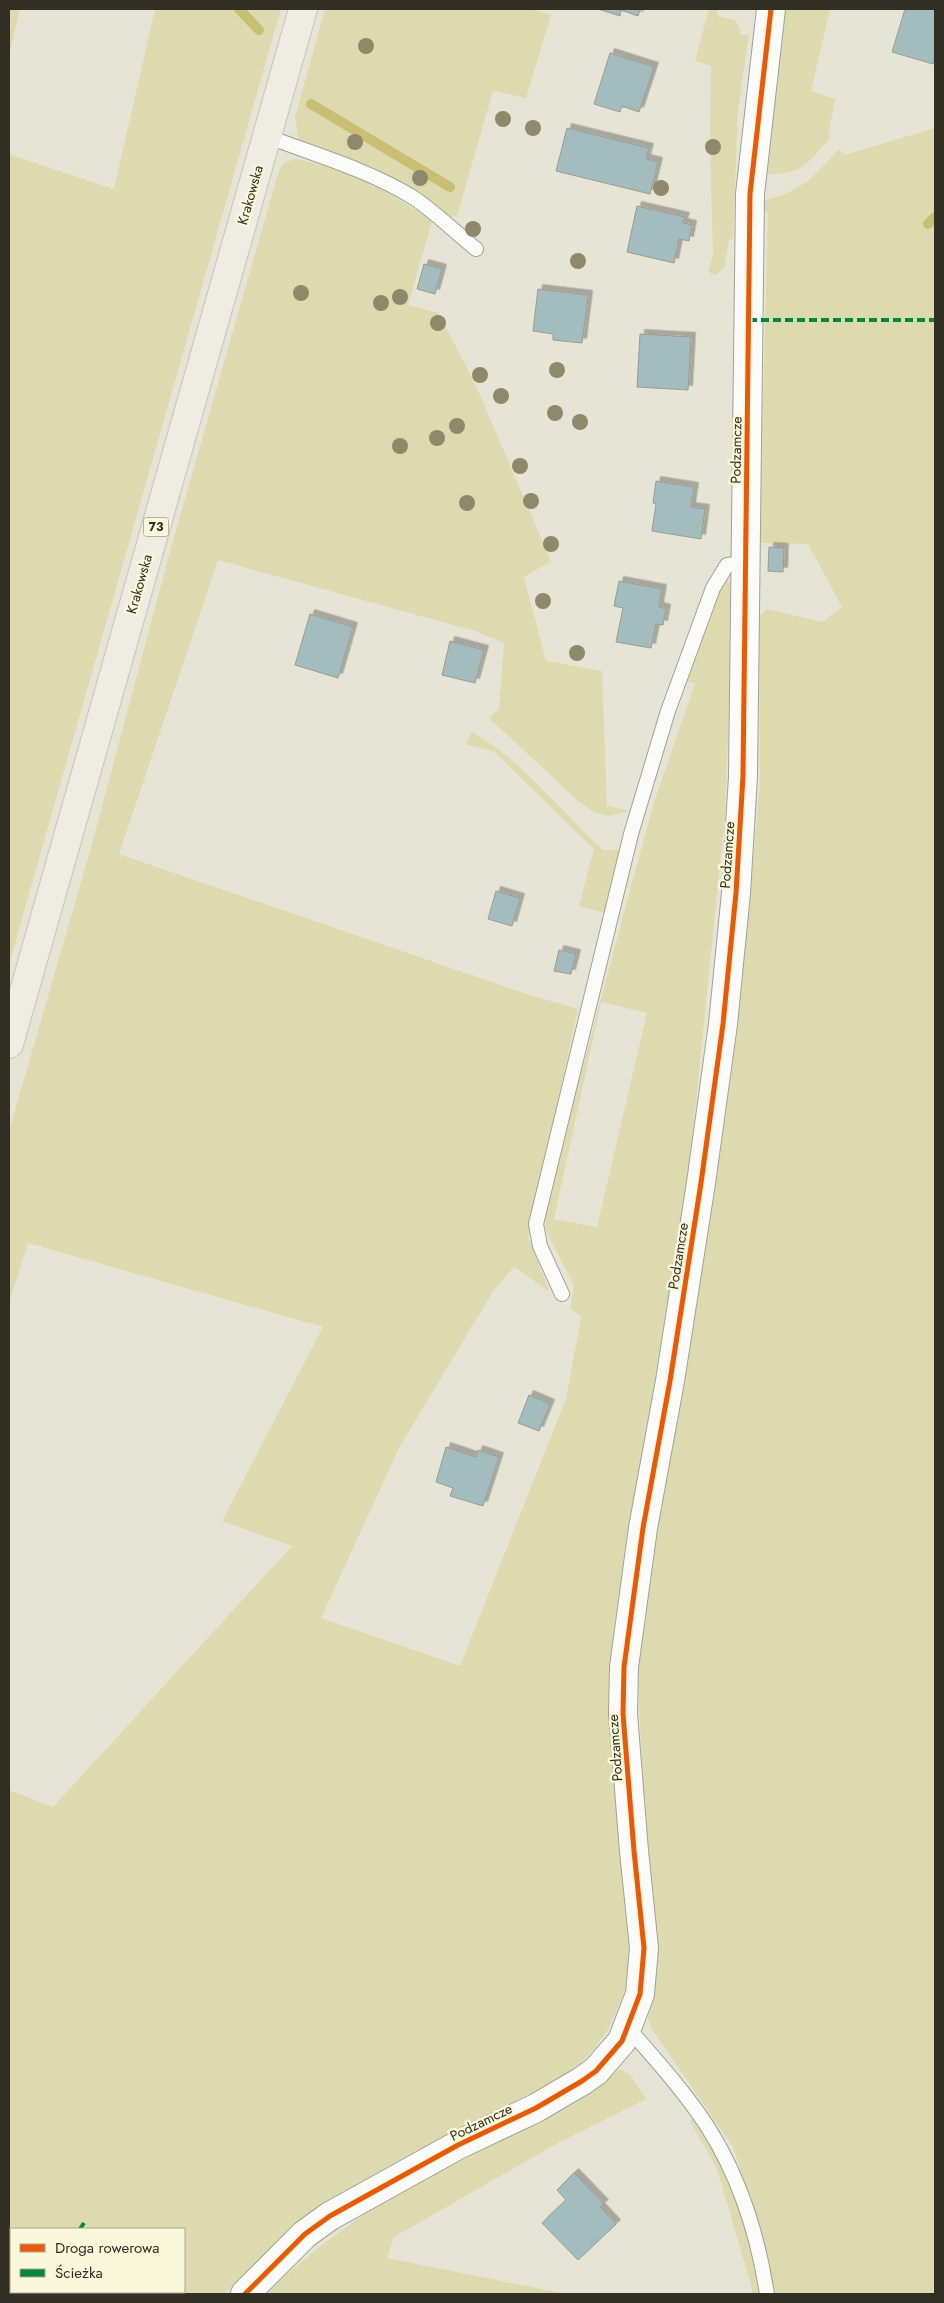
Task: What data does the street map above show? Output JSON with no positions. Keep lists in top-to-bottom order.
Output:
{
  "streets": {
    "main road": ["Krakowska", "73"],
    "street": ["Podzamcze"]
  },
  "legend": ["Droga rowerowa", "Ścieżka"]
}
